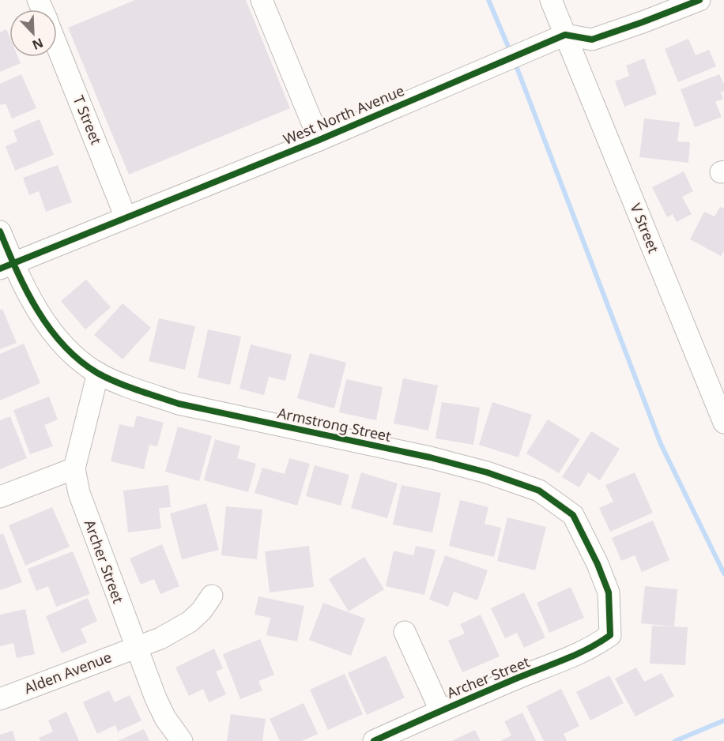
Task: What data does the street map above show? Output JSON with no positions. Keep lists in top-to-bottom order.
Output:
{
  "streets": {
    "street": [
      "West North Avenue",
      "T Street",
      "V Street",
      "Armstrong Street",
      "Archer Street",
      "Alden Avenue"
    ]
  },
  "crossings": [
    ["West North Avenue", "T Street"],
    ["West North Avenue", "V Street"],
    ["West North Avenue", "Armstrong Street"],
    ["Armstrong Street", "Archer Street"],
    ["Archer Street", "Alden Avenue"]
  ],
  "north": "bottom right"
}
